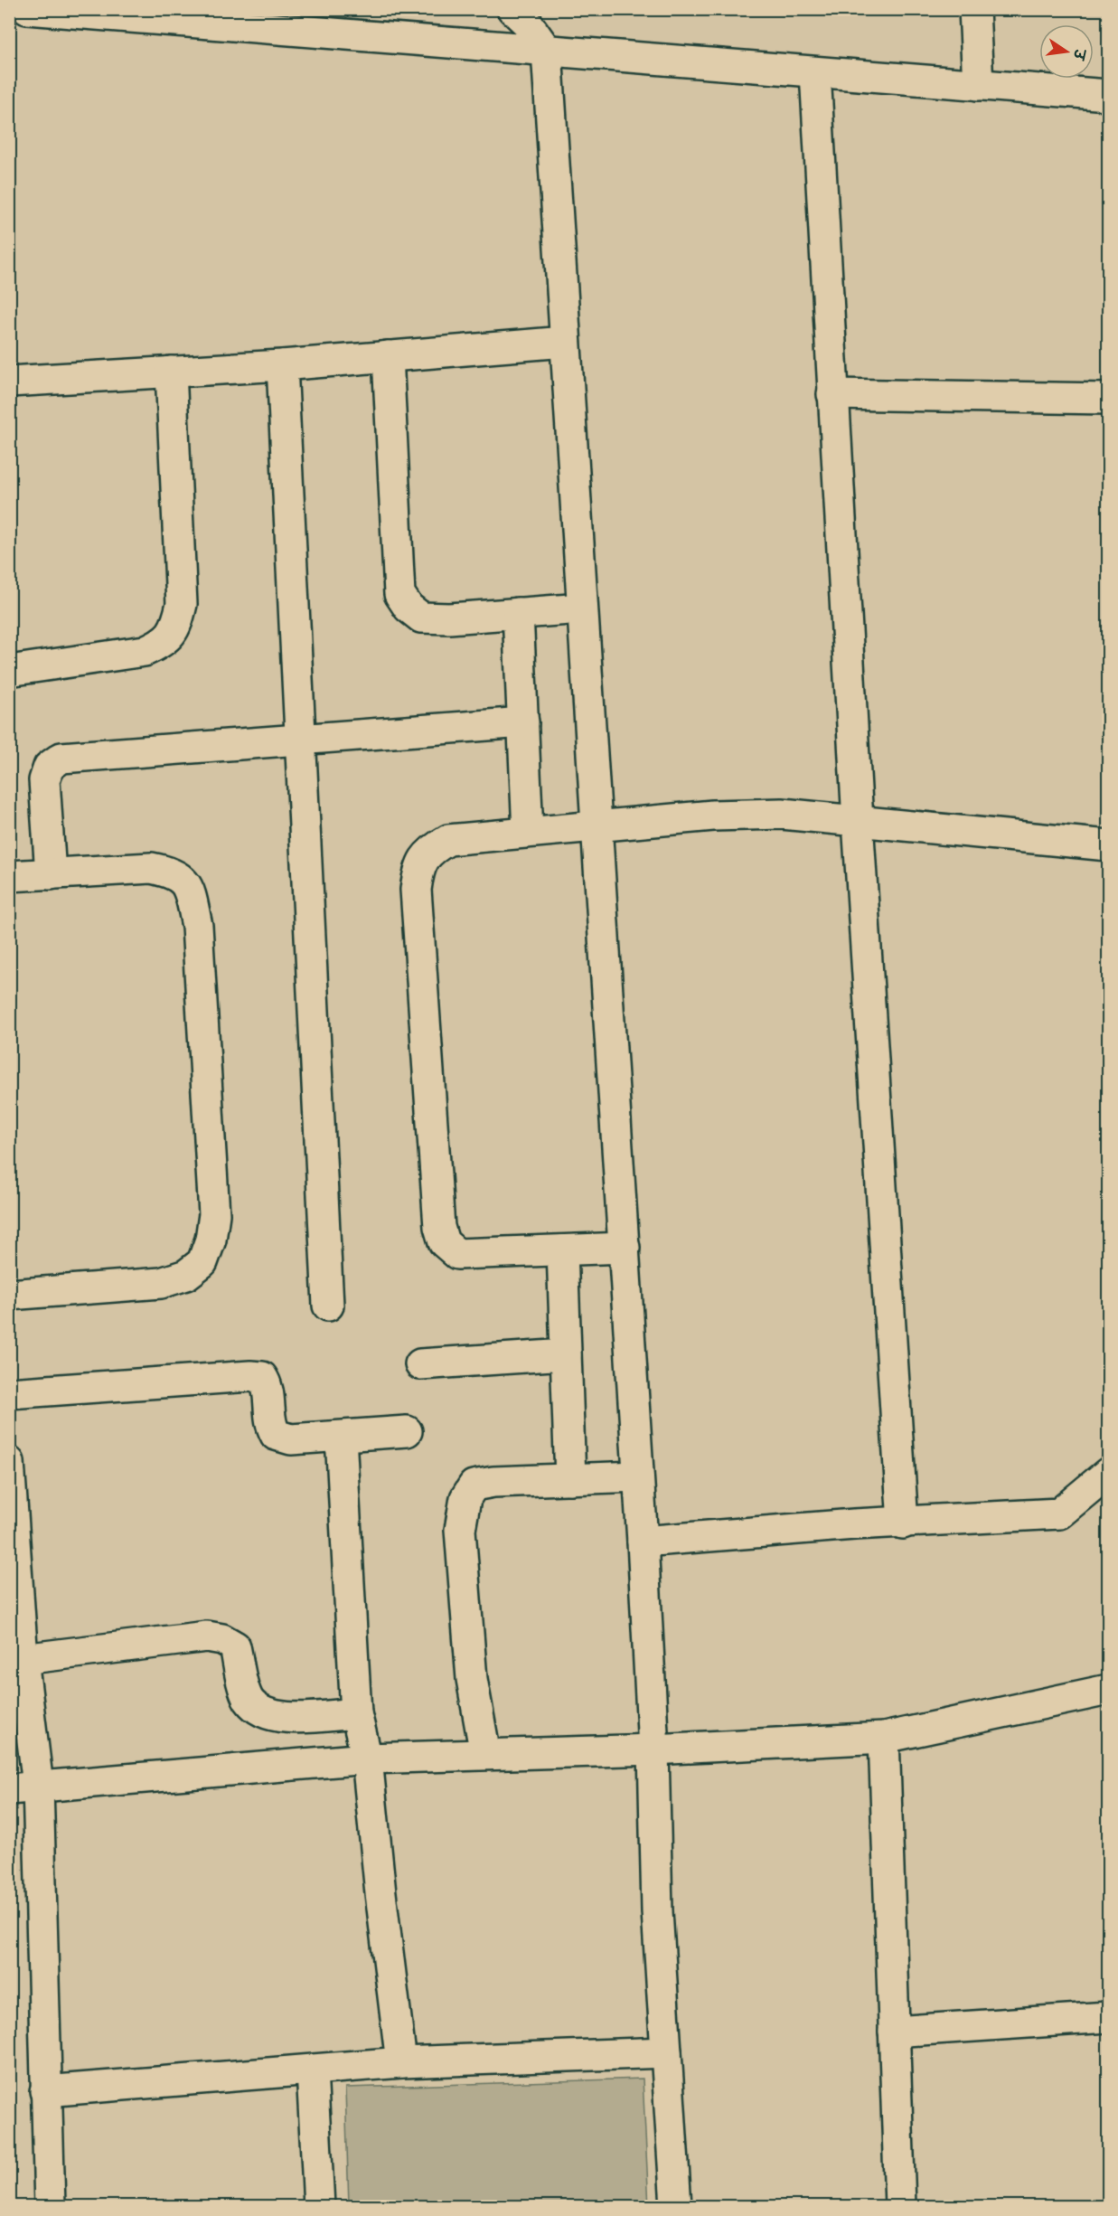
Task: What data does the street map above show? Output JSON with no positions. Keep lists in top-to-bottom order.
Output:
{
  "north": "right"
}
